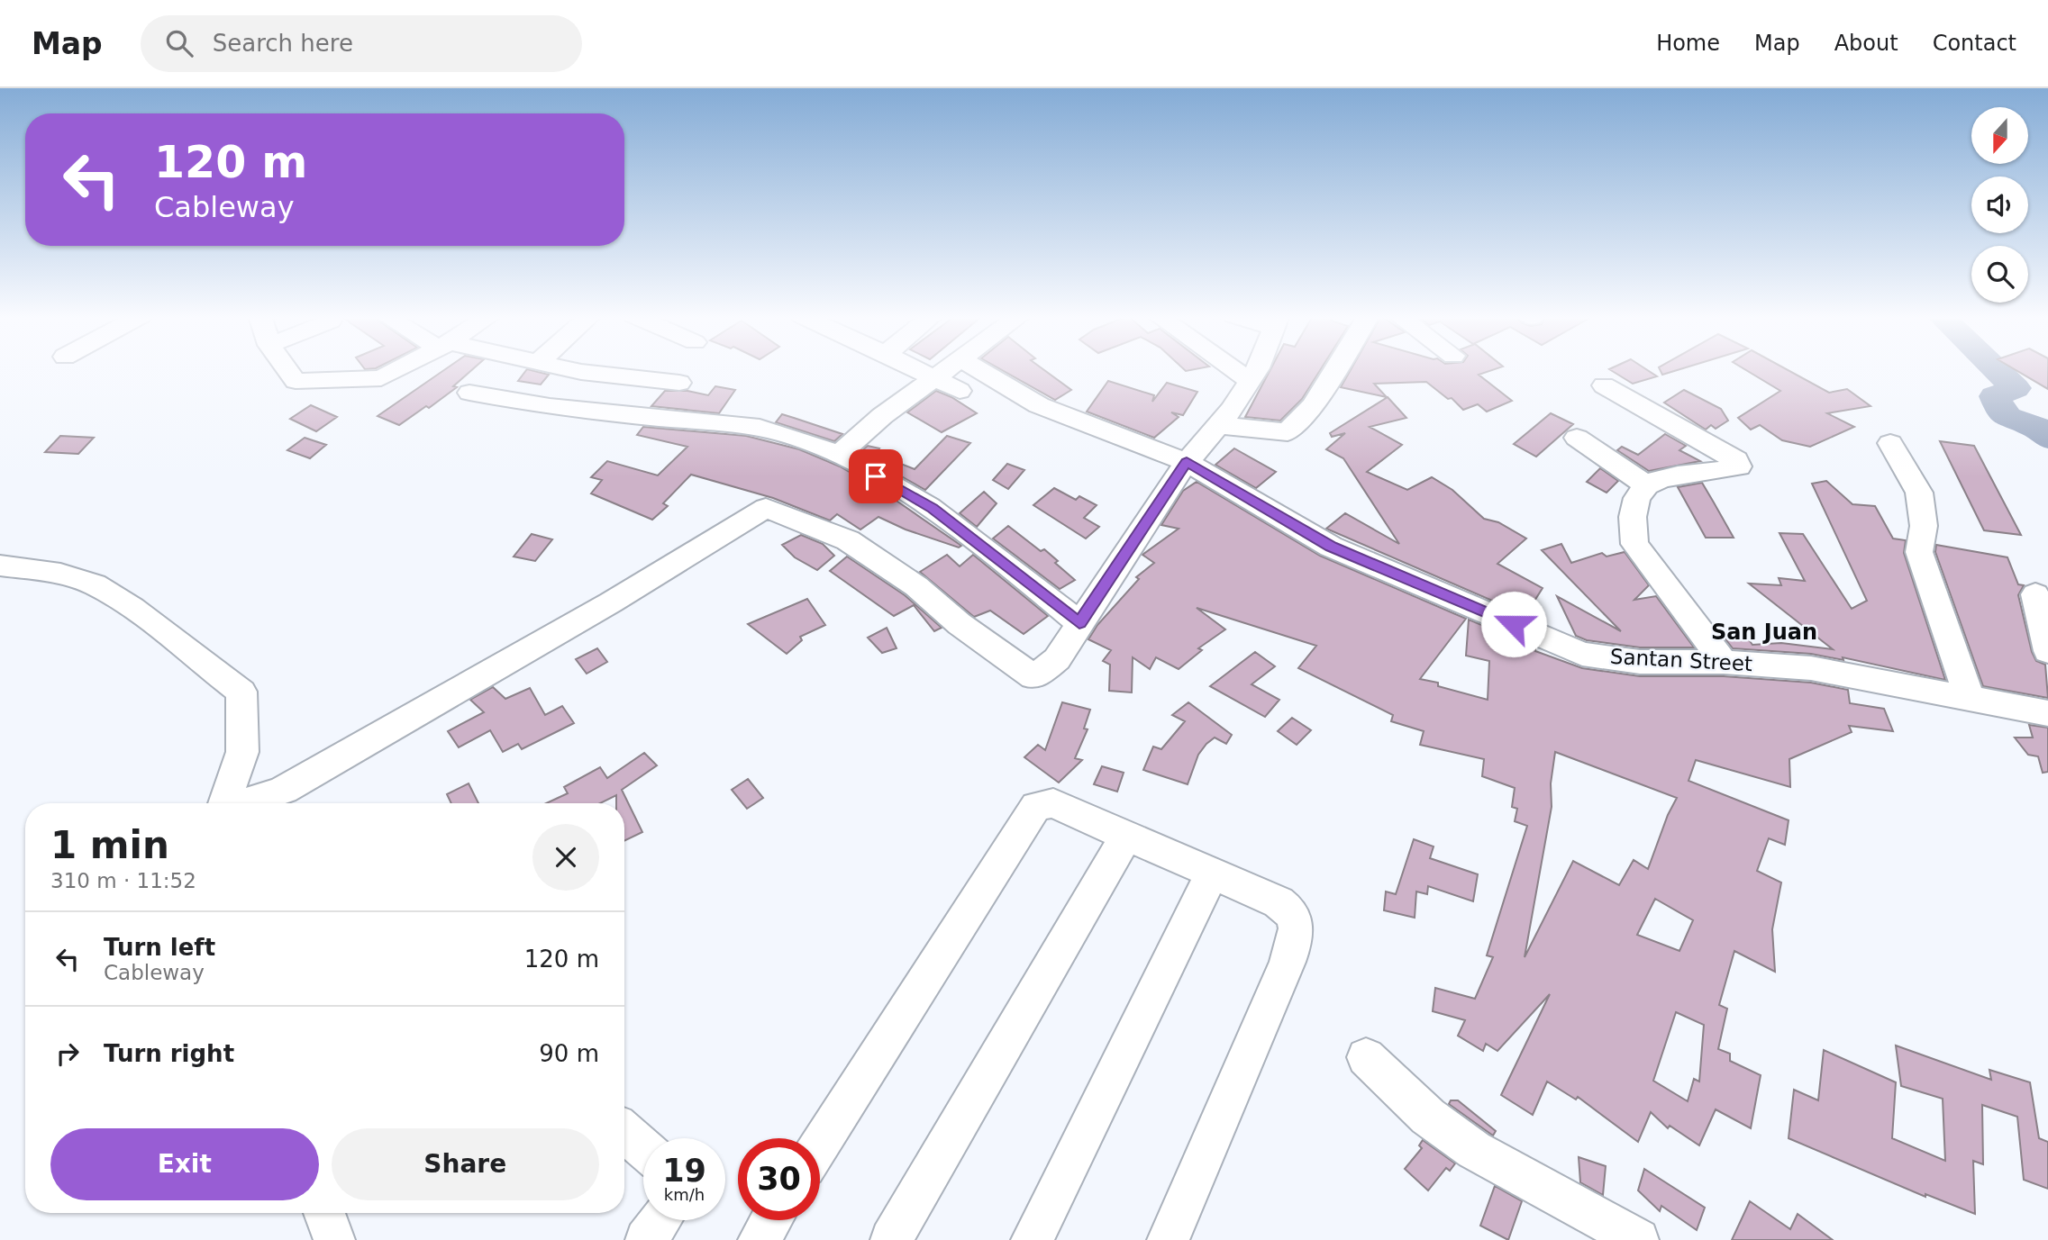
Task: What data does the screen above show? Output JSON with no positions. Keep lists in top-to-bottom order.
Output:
{
  "streets": {
    "street": ["Santan Street"]
  },
  "districts": ["San Juan"],
  "north": "bottom",
  "page": {
    "header": "Map",
    "search": "Search here",
    "nav": [
      "Home",
      "Map",
      "About",
      "Contact"
    ],
    "turn": ["120 m", "Cableway"],
    "heading": ["1 min", "310 m · 11:52"],
    "list": [
      {
        "name": "Turn left",
        "note": "Cableway",
        "value": "120 m"
      },
      {
        "name": "Turn right",
        "value": "90 m"
      }
    ],
    "buttons": ["Exit", "Share"],
    "speed": "19 km/h",
    "limit": "30"
  }
}
